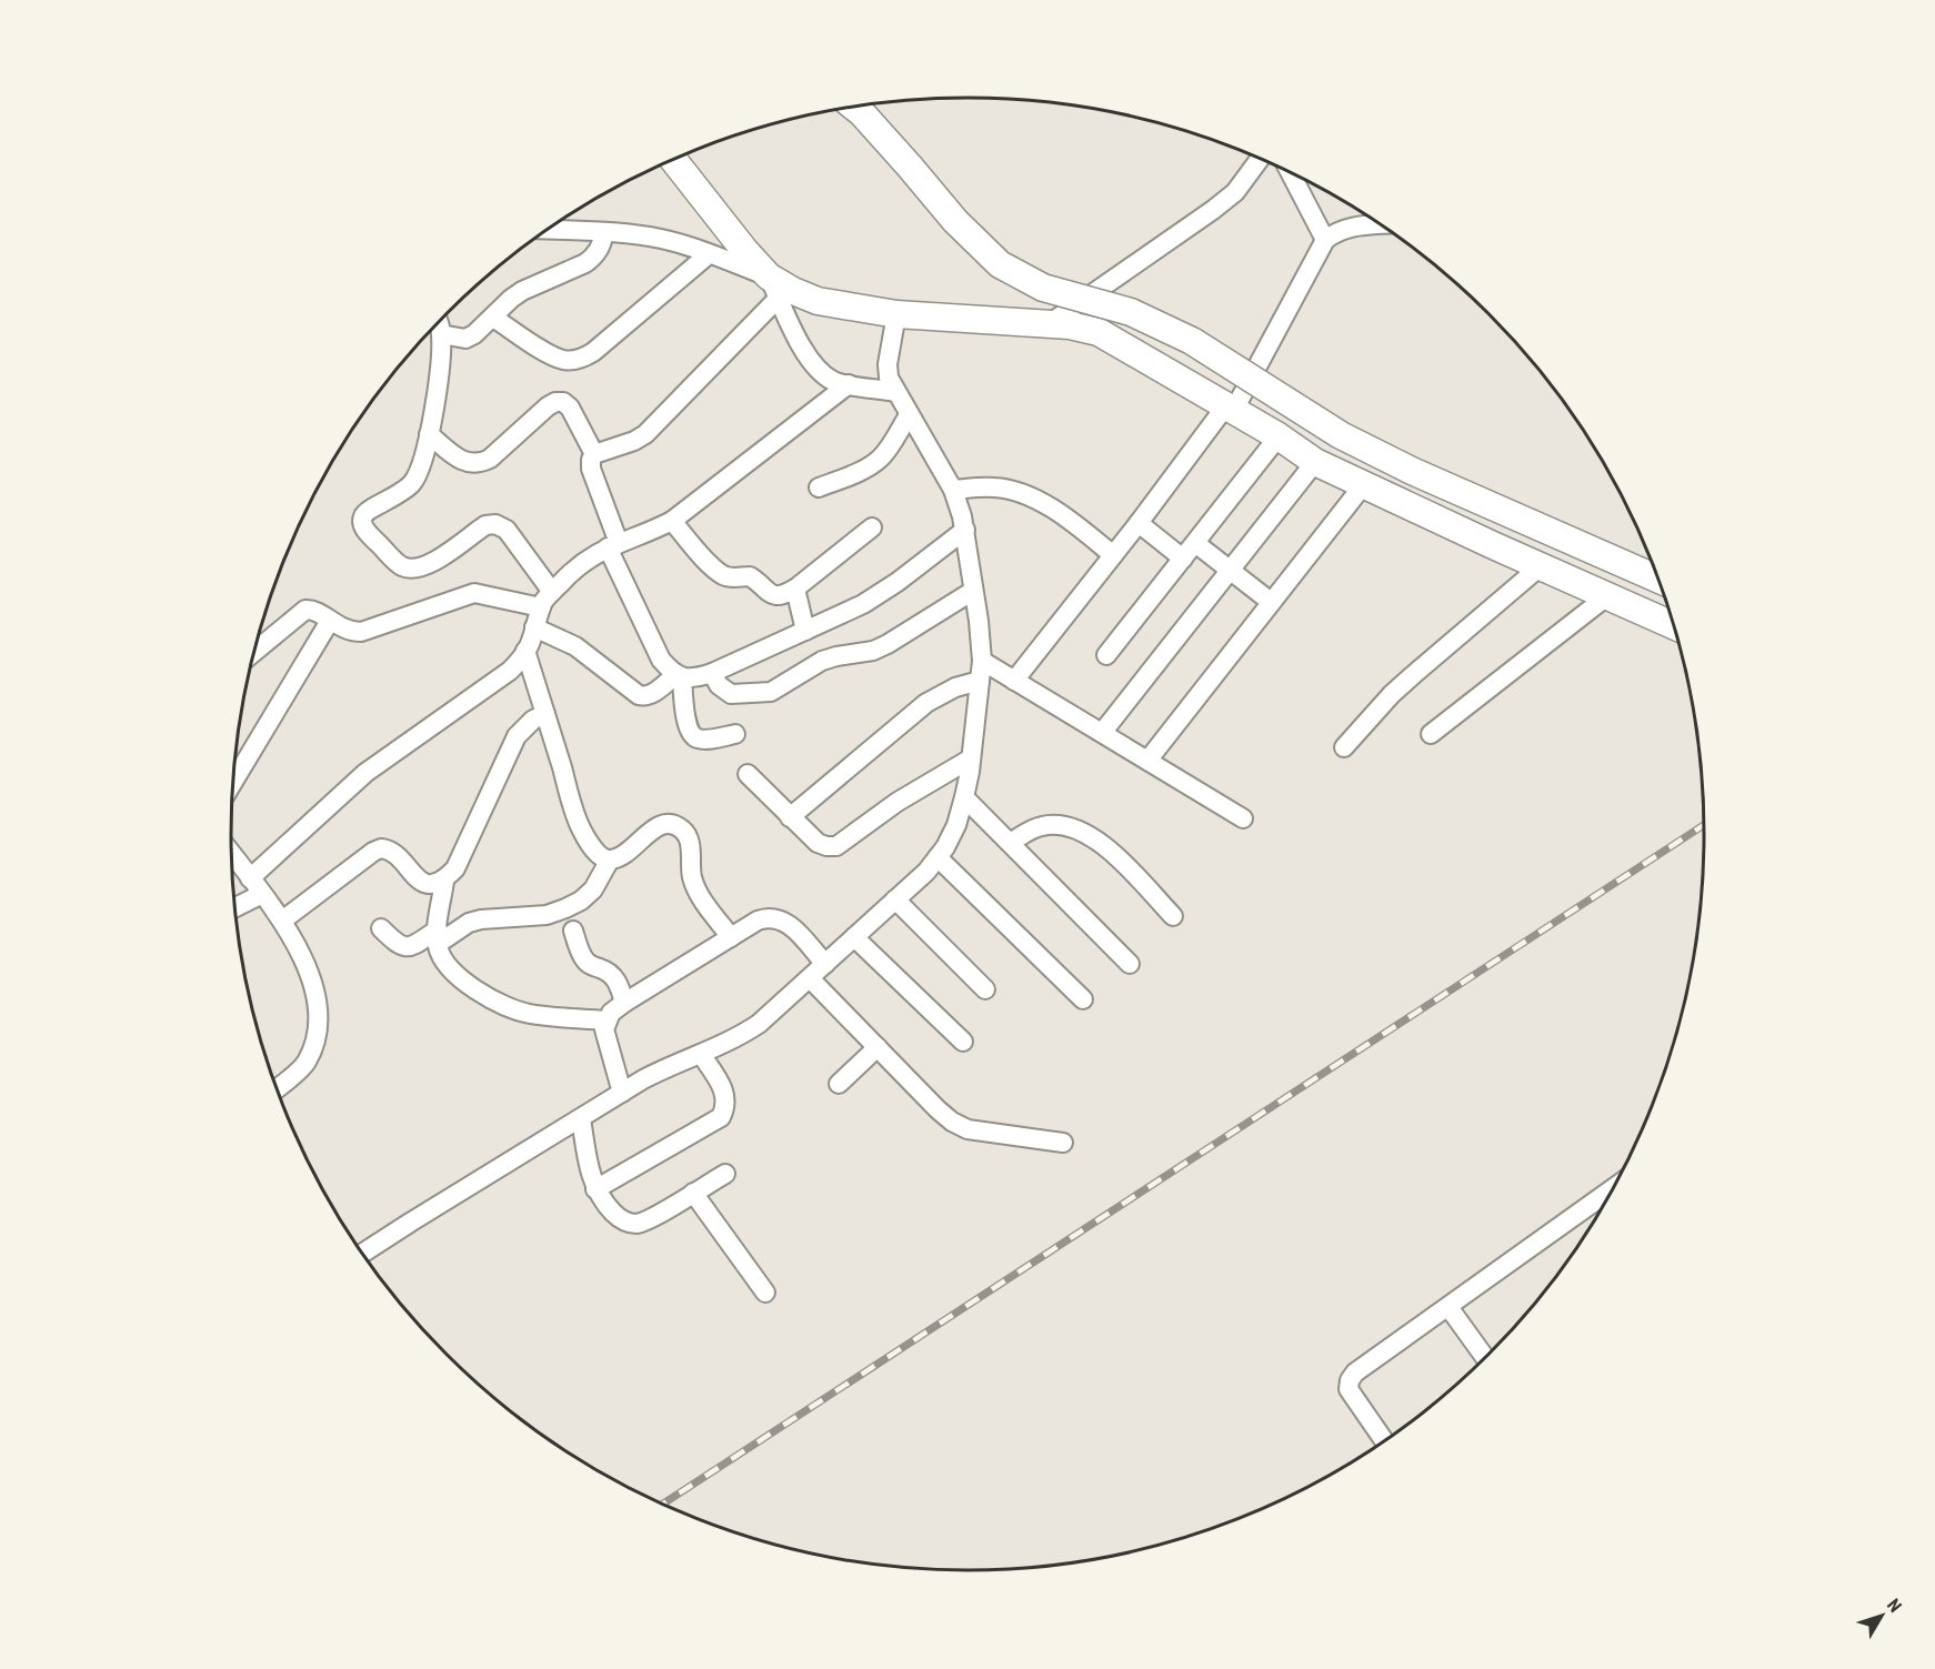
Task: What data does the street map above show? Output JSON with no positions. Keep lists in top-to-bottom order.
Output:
{
  "north": "top right"
}
